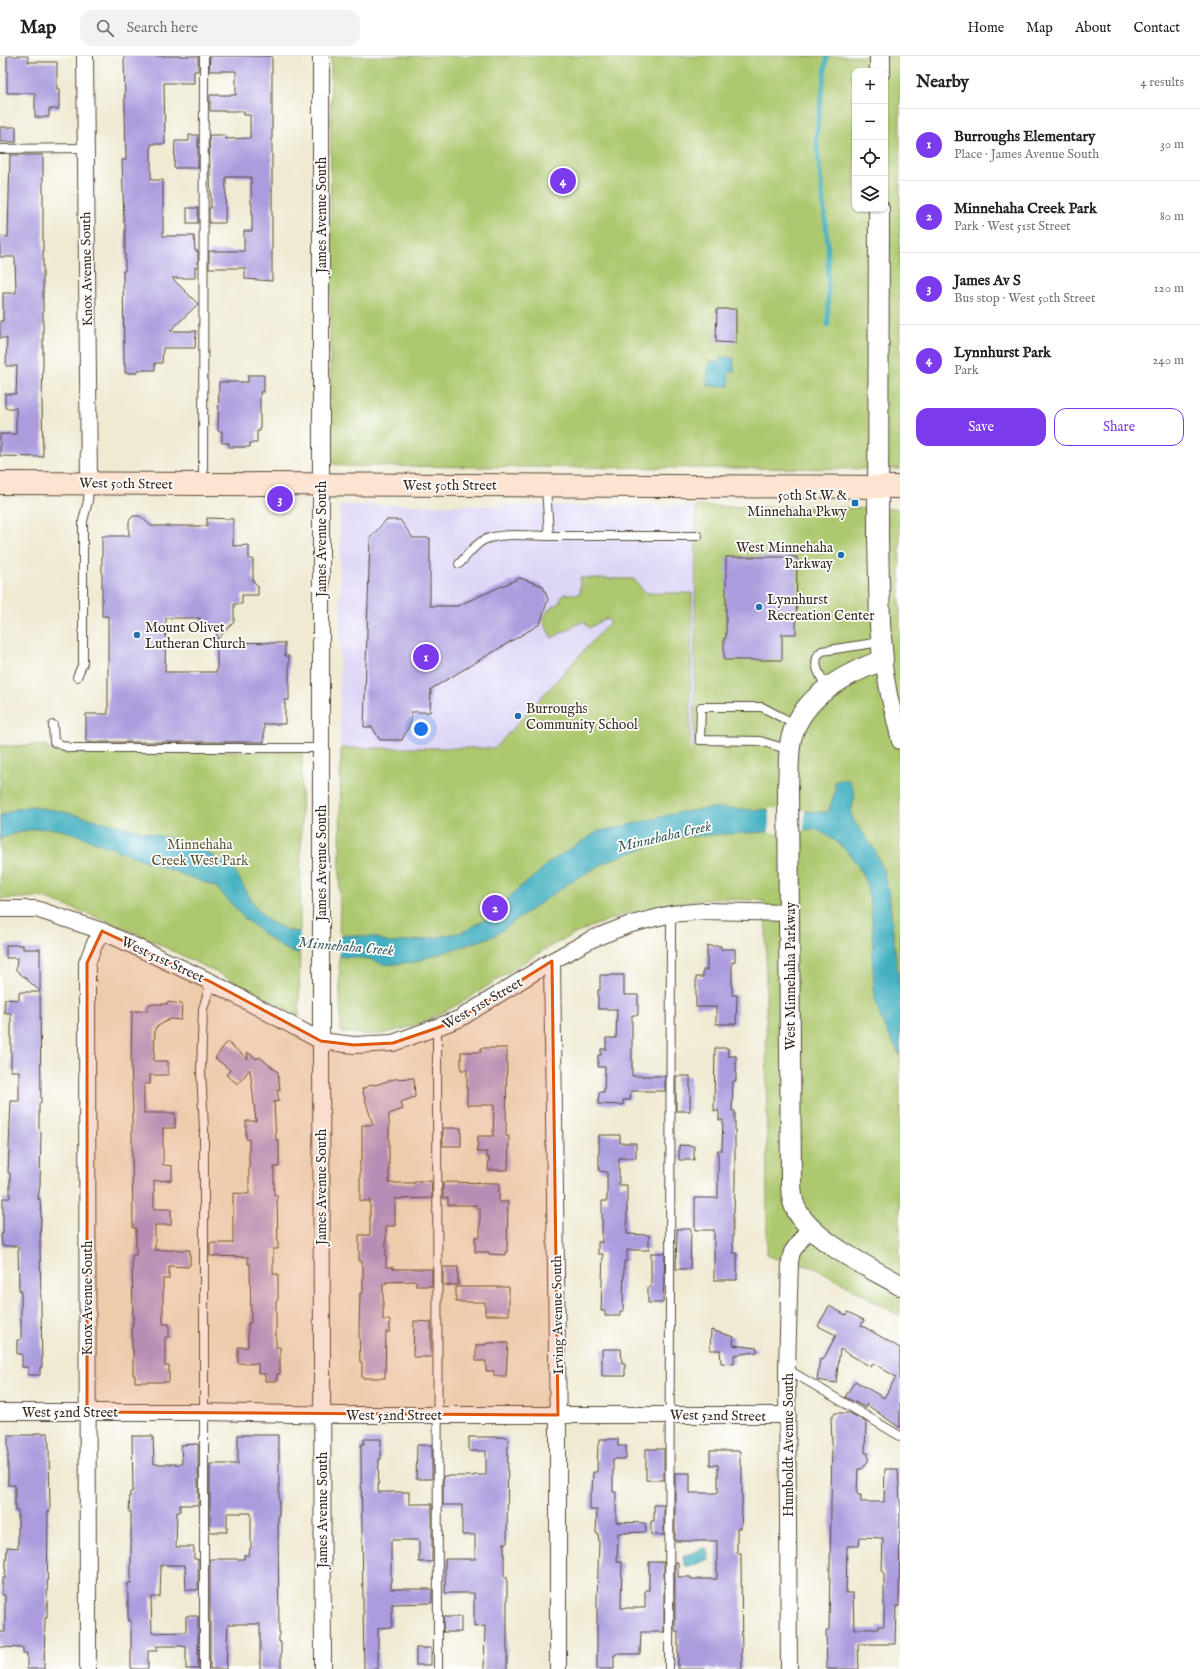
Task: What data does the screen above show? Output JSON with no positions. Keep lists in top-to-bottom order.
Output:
{
  "streets": {
    "main road": ["West 50th Street"],
    "street": [
      "James Avenue South",
      "Knox Avenue South",
      "West 51st Street",
      "West Minnehaha Parkway",
      "Irving Avenue South",
      "West 52nd Street",
      "Humboldt Avenue South"
    ]
  },
  "crossings": [
    ["James Avenue South", "West 50th Street"],
    ["James Avenue South", "West 51st Street"],
    ["James Avenue South", "West 52nd Street"],
    ["Knox Avenue South", "West 50th Street"],
    ["Knox Avenue South", "West 51st Street"],
    ["Knox Avenue South", "West 52nd Street"],
    ["West 51st Street", "West Minnehaha Parkway"],
    ["West 51st Street", "Irving Avenue South"],
    ["West Minnehaha Parkway", "Humboldt Avenue South"],
    ["Irving Avenue South", "West 52nd Street"],
    ["West 52nd Street", "Humboldt Avenue South"]
  ],
  "water": ["Minnehaha Creek"],
  "parks": ["Minnehaha Creek West Park"],
  "places": {
    "transit": ["50th St W & Minnehaha Pkwy"],
    "other": [
      "West Minnehaha Parkway",
      "Lynnhurst Recreation Center",
      "Mount Olivet Lutheran Church",
      "Burroughs Community School"
    ]
  },
  "page": {
    "header": "Map",
    "search": "Search here",
    "nav": [
      "Home",
      "Map",
      "About",
      "Contact"
    ],
    "heading": ["Nearby", "4 results"],
    "map_buttons": ["+", "−"],
    "list": [
      {
        "mark": "1",
        "name": "Burroughs Elementary",
        "note": "Place · James Avenue South",
        "value": "30 m"
      },
      {
        "mark": "2",
        "name": "Minnehaha Creek Park",
        "note": "Park · West 51st Street",
        "value": "80 m"
      },
      {
        "mark": "3",
        "name": "James Av S",
        "note": "Bus stop · West 50th Street",
        "value": "120 m"
      },
      {
        "mark": "4",
        "name": "Lynnhurst Park",
        "note": "Park",
        "value": "240 m"
      }
    ],
    "pins": [
      "4",
      "3",
      "1",
      "2"
    ],
    "buttons": ["Save", "Share"]
  }
}
